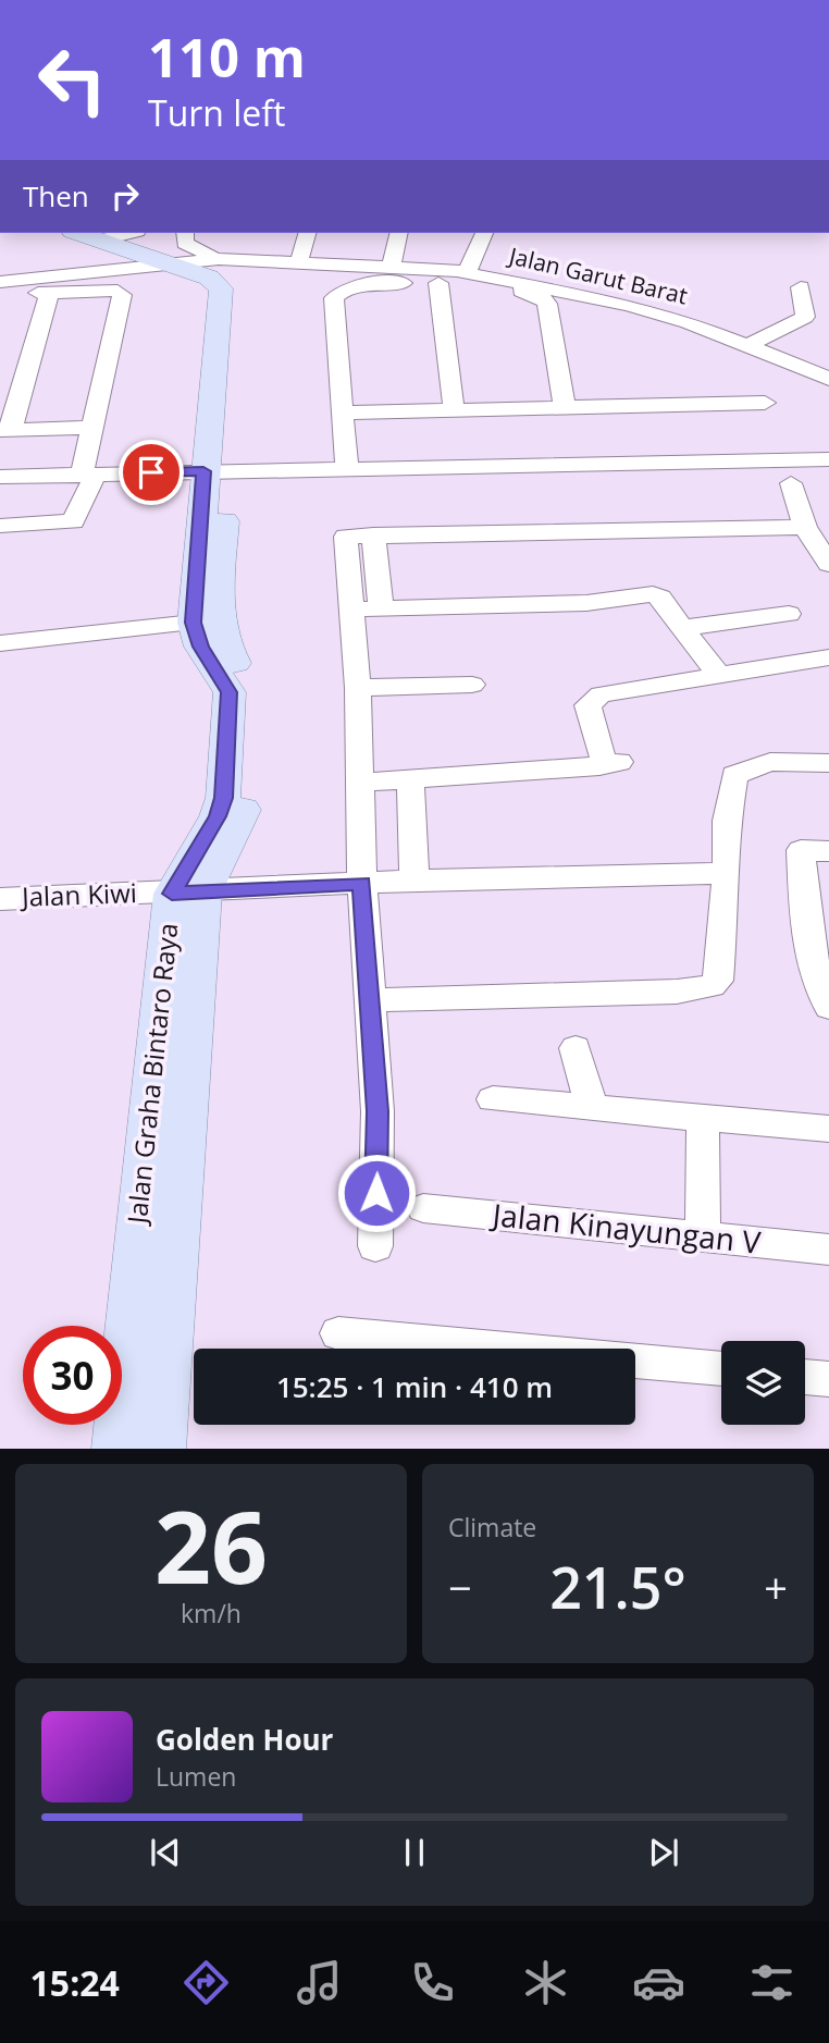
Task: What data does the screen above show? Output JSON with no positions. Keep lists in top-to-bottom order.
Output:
{
  "streets": {
    "main road": ["Jalan Graha Bintaro Raya"],
    "street": ["Jalan Garut Barat", "Jalan Kiwi", "Jalan Kinayungan V"]
  },
  "crossings": [
    ["Jalan Garut Barat", "Jalan Graha Bintaro Raya"],
    ["Jalan Kiwi", "Jalan Graha Bintaro Raya"]
  ],
  "page": {
    "turn": ["110 m", "Turn left"],
    "then": "Then",
    "limit": "30",
    "trip": "15:25 · 1 min · 410 m",
    "tile": [
      ["26", "km/h"],
      "Climate"
    ],
    "heat": ["−", "21.5°", "+"],
    "song": ["Golden Hour", "Lumen"],
    "tabs": "15:24"
  }
}
